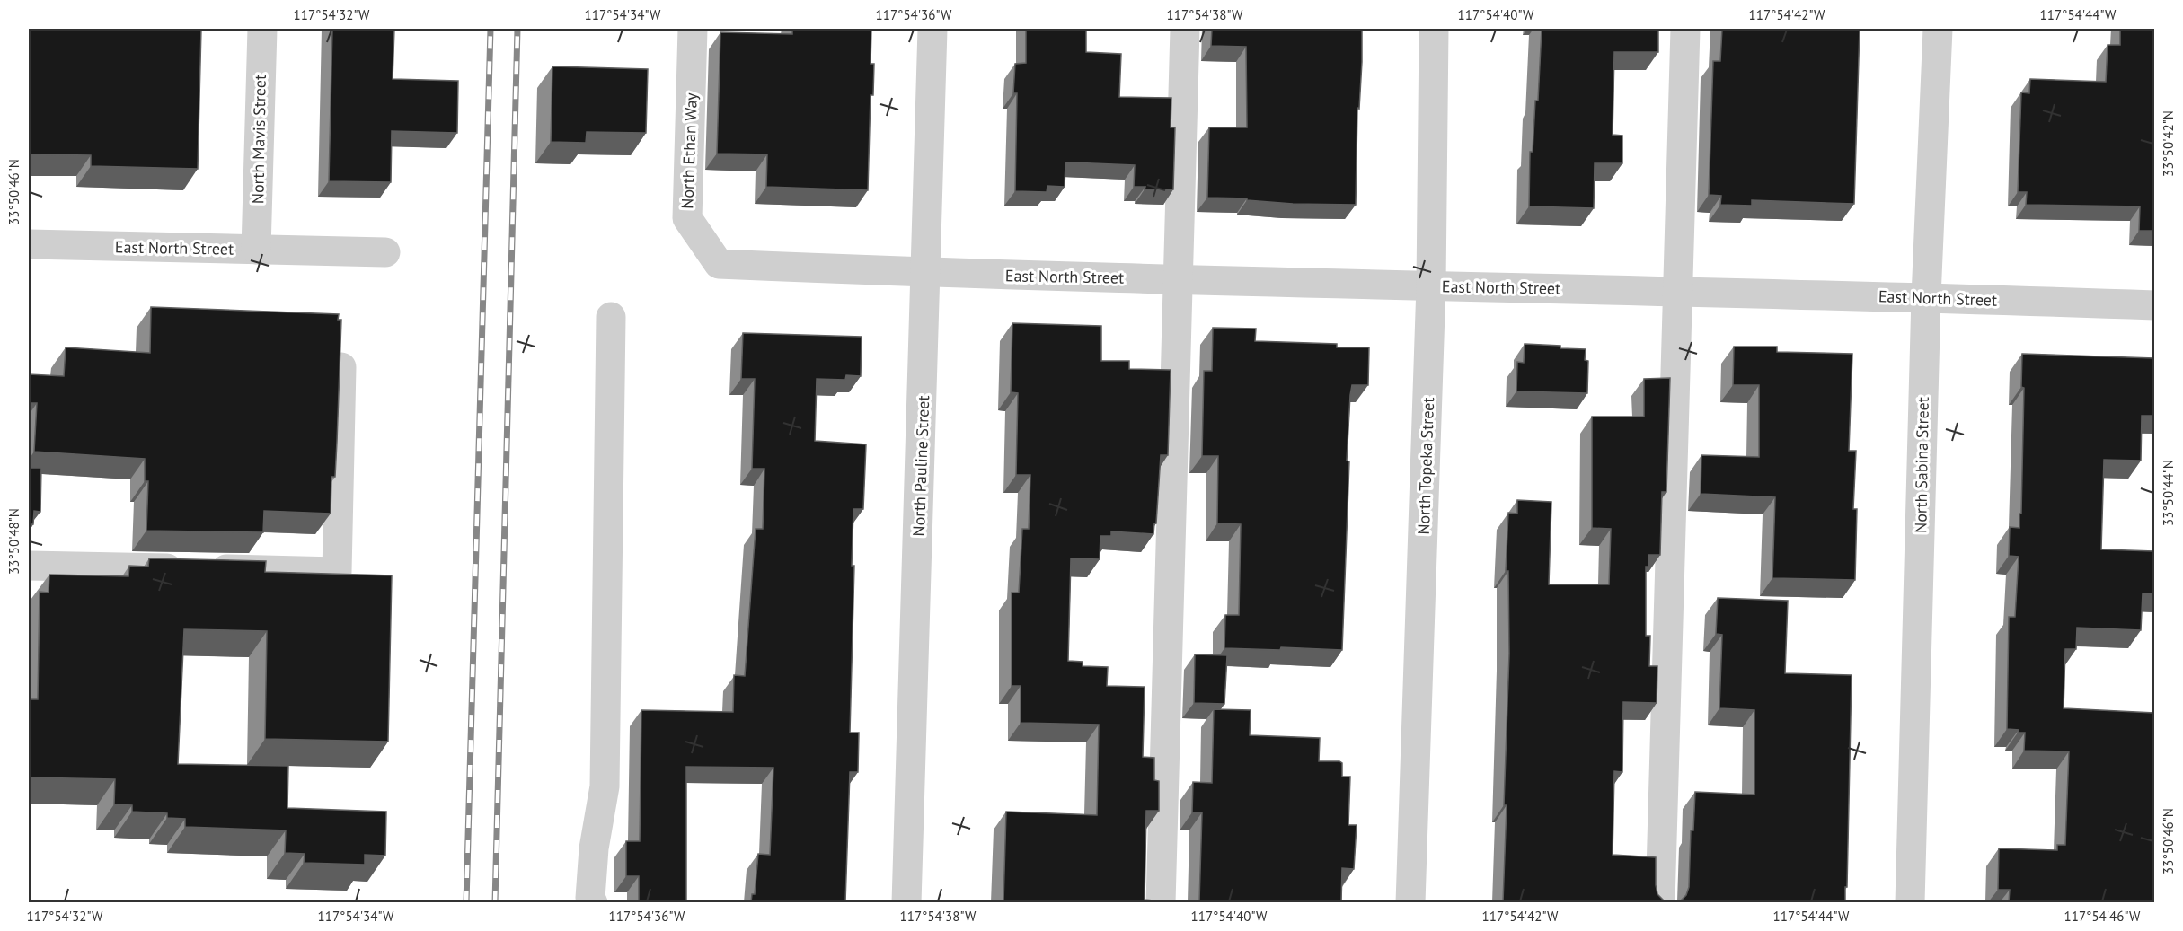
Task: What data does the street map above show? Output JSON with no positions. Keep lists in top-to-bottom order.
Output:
{
  "streets": {
    "street": [
      "North Mavis Street",
      "North Ethan Way",
      "East North Street",
      "North Sabina Street",
      "North Pauline Street",
      "North Topeka Street"
    ]
  },
  "crossings": [
    ["North Mavis Street", "East North Street"],
    ["North Ethan Way", "East North Street"],
    ["East North Street", "North Sabina Street"],
    ["East North Street", "North Pauline Street"],
    ["East North Street", "North Topeka Street"]
  ],
  "coordinates": [
    "117°54'32\"W",
    "117°54'34\"W",
    "117°54'36\"W",
    "117°54'38\"W",
    "117°54'40\"W",
    "117°54'42\"W",
    "117°54'44\"W",
    "33°50'42\"N",
    "33°50'46\"N",
    "33°50'44\"N",
    "33°50'48\"N",
    "117°54'46\"W"
  ]
}
